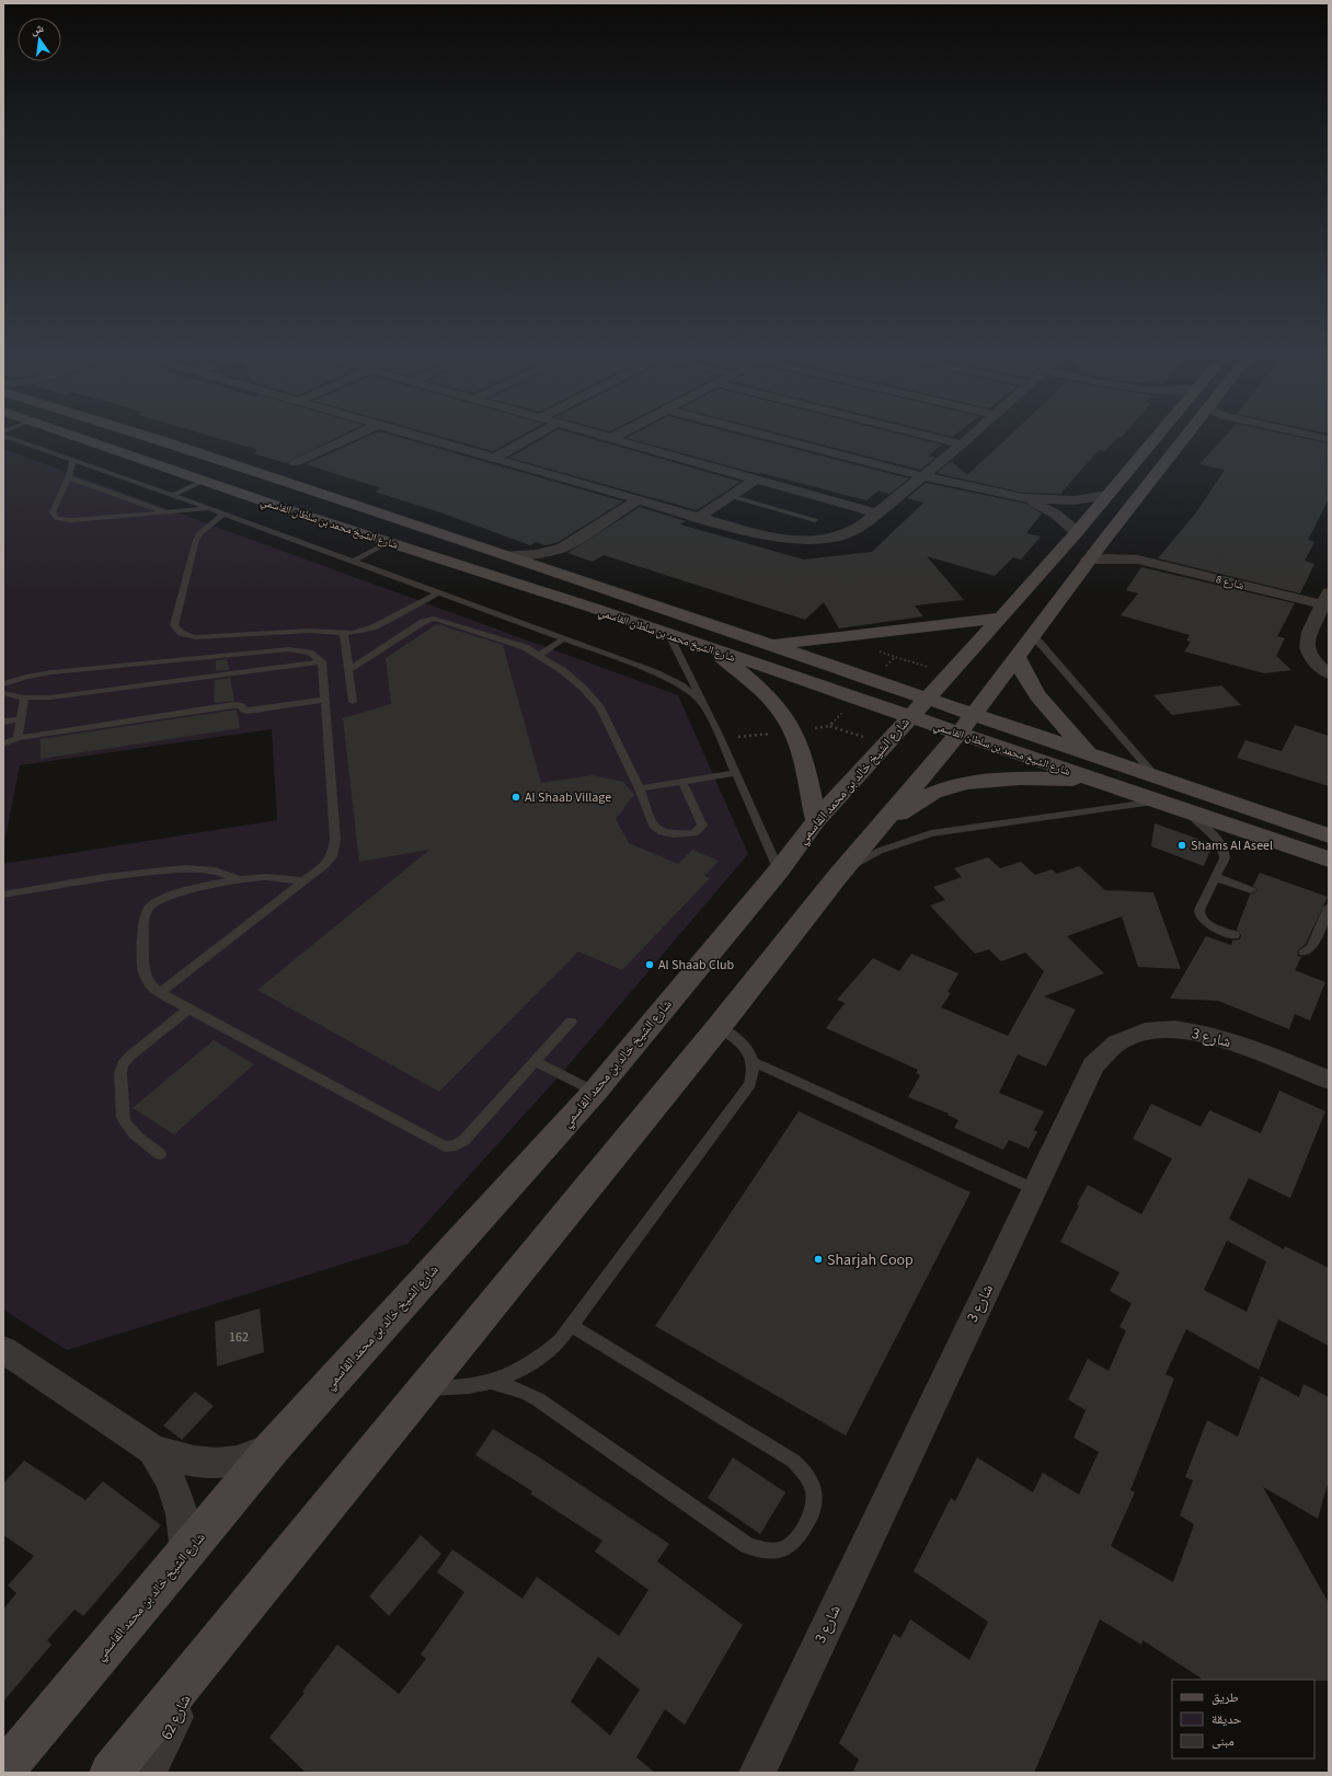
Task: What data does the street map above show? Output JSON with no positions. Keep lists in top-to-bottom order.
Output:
{
  "streets": {
    "main road": ["شارع الشيخ محمد بن سلطان القاسمي", "شارع الشيخ خالد بن محمد القاسمي"],
    "street": ["شارع 8", "شارع 3", "شارع 62"]
  },
  "crossings": [
    ["شارع الشيخ محمد بن سلطان القاسمي", "شارع الشيخ خالد بن محمد القاسمي"]
  ],
  "places": [
    "Al Shaab Village",
    "Shams Al Aseel",
    "Al Shaab Club",
    "Sharjah Coop"
  ],
  "house_numbers": ["162"],
  "legend": ["طريق", "حديقة", "مبنى"],
  "north": "top"
}
